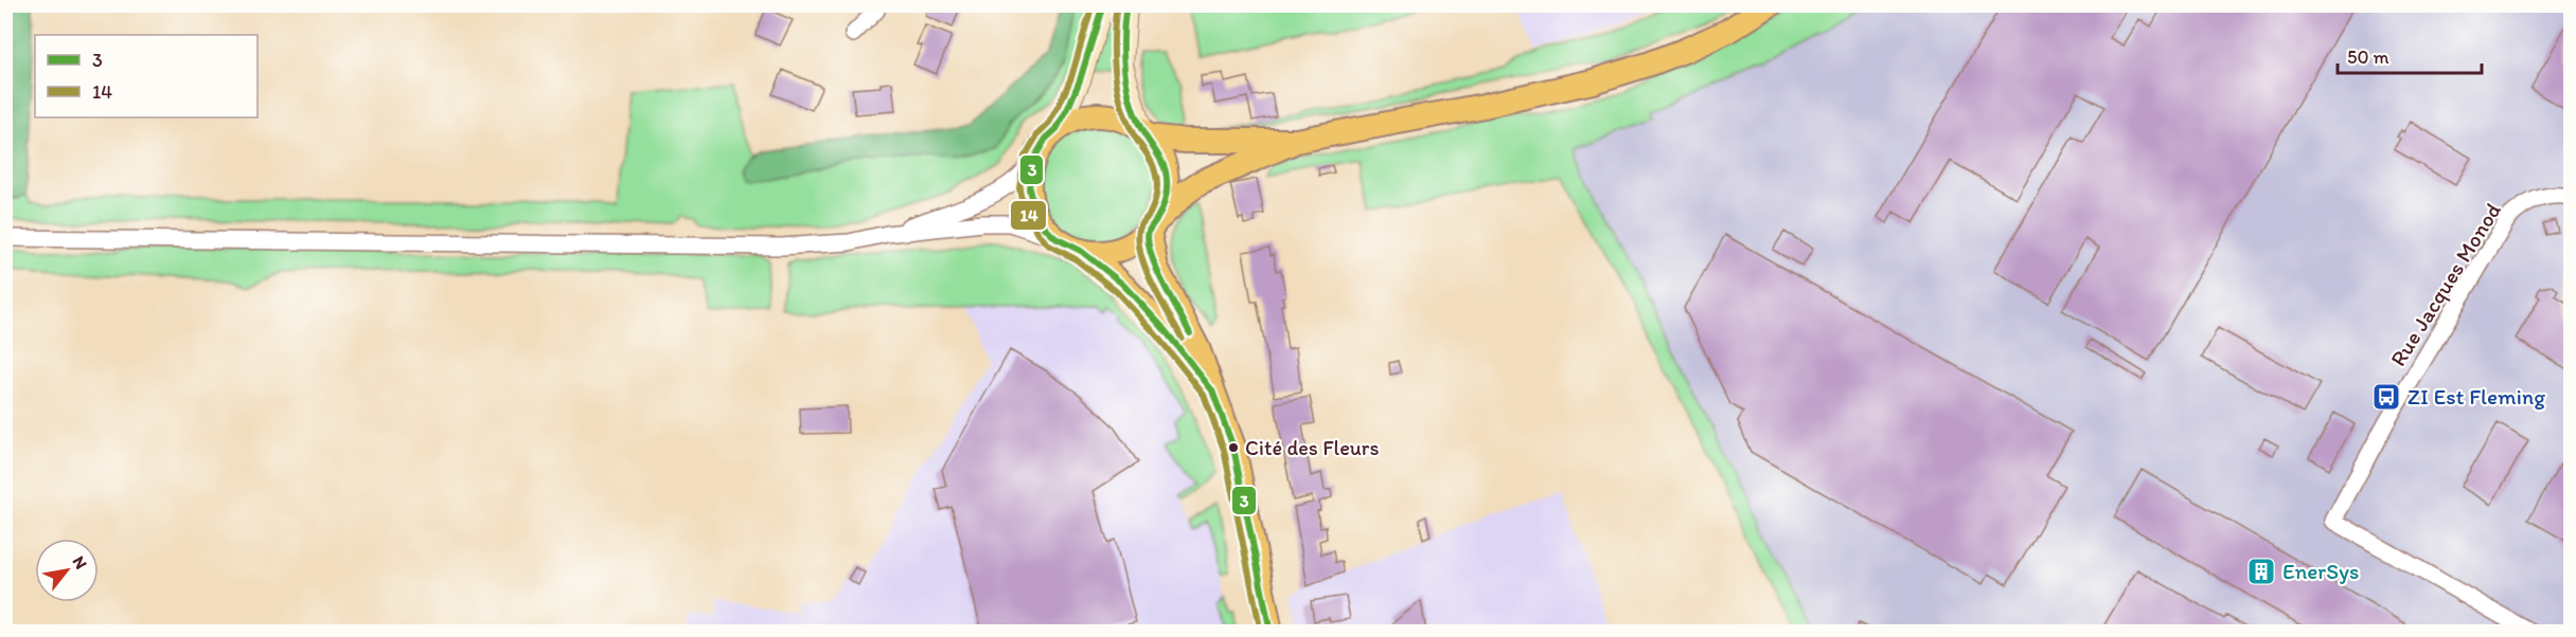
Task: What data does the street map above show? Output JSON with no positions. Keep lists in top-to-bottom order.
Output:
{
  "streets": {
    "street": ["Rue Jacques Monod"]
  },
  "places": {
    "bus stop": ["ZI Est Fleming"],
    "other": ["Cité des Fleurs"],
    "building": ["EnerSys"]
  },
  "lines": ["transit line 3", "transit line 14"],
  "legend": ["3", "14"],
  "scale_bar": "50 m",
  "north": "top right"
}
